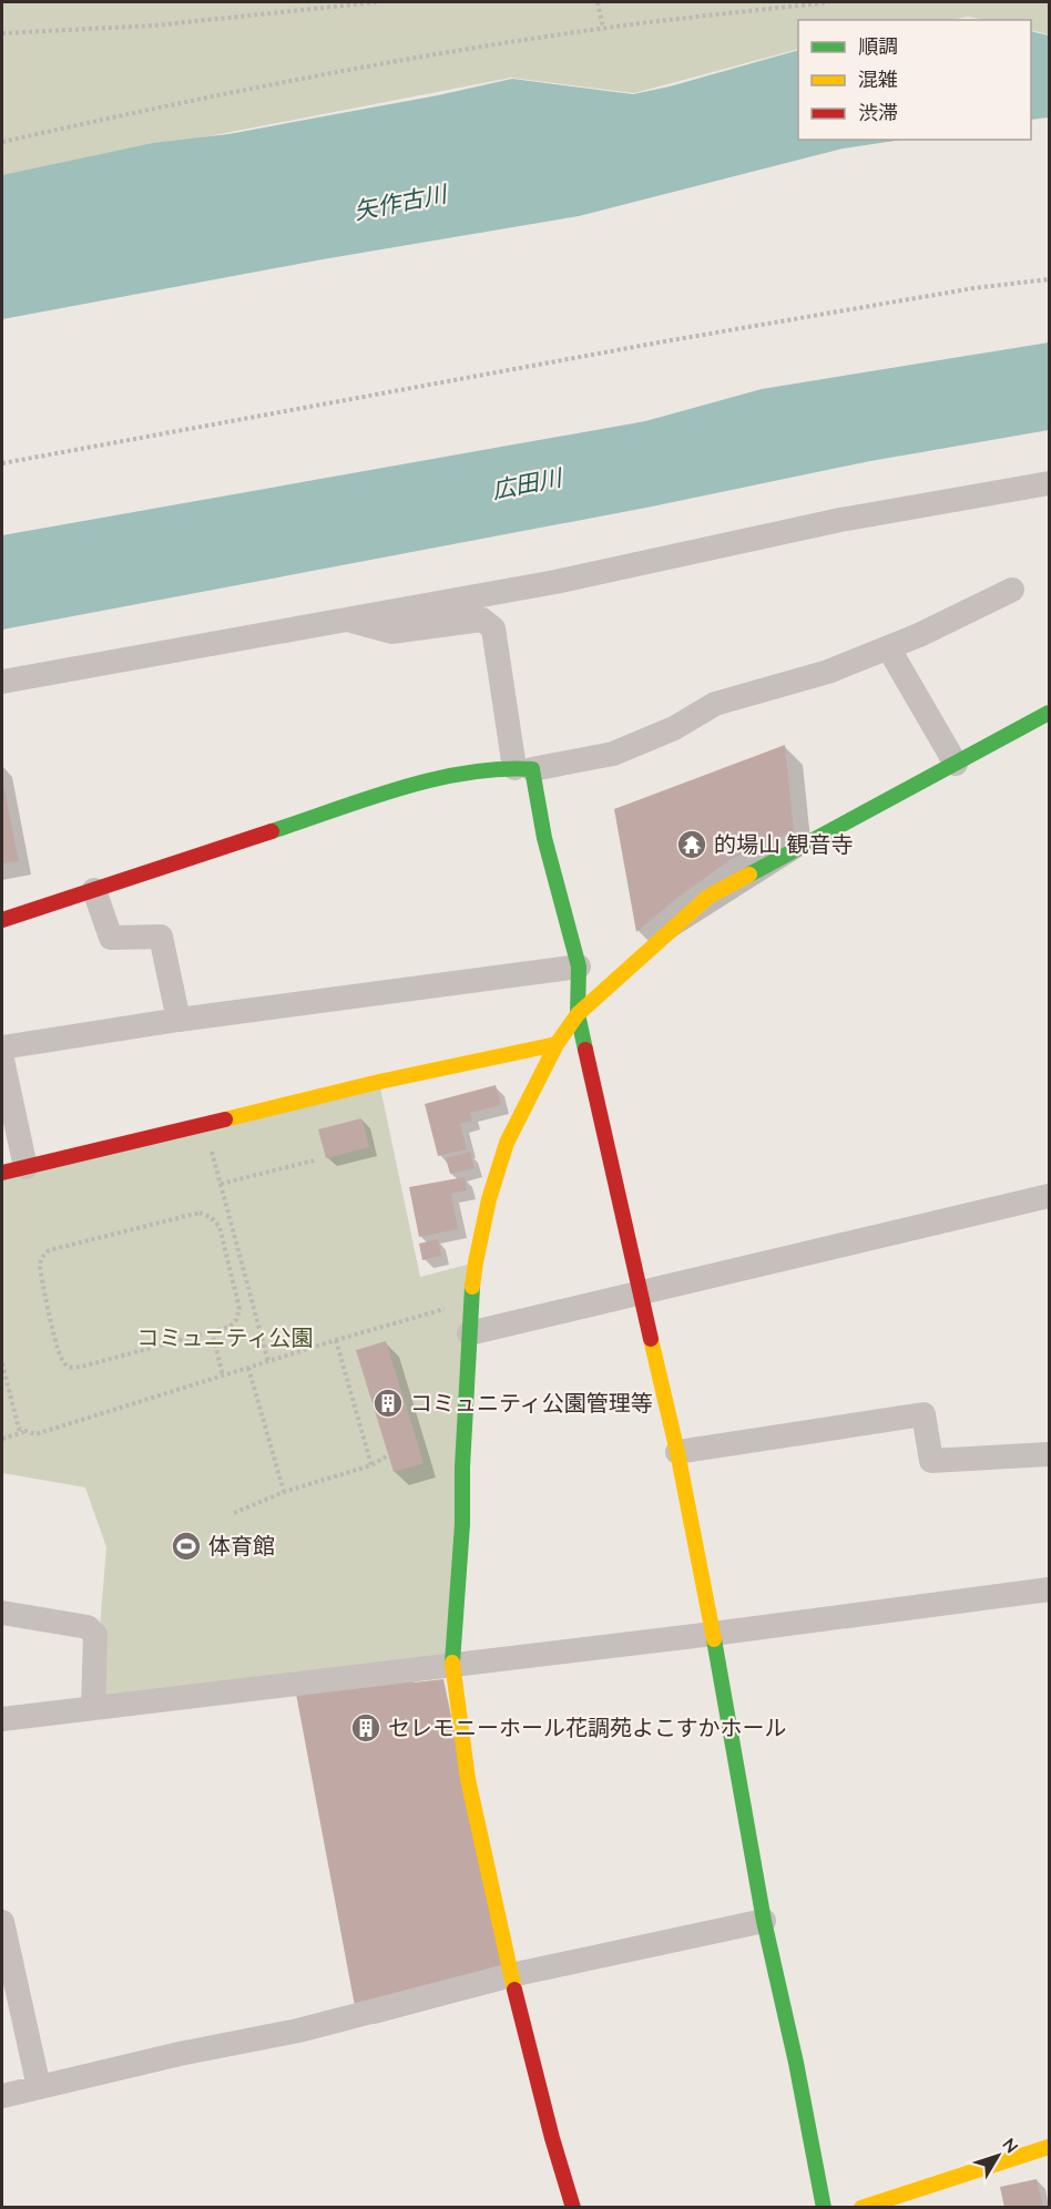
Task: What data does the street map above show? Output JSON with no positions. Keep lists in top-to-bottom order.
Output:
{
  "water": ["矢作古川", "広田川"],
  "parks": ["コミュニティ公園"],
  "places": {
    "temple": ["的場山 観音寺"],
    "building": ["コミュニティ公園管理等", "セレモニーホール花調苑よこすかホール"],
    "sports": ["体育館"]
  },
  "legend": ["順調", "混雑", "渋滞"],
  "north": "top right"
}
